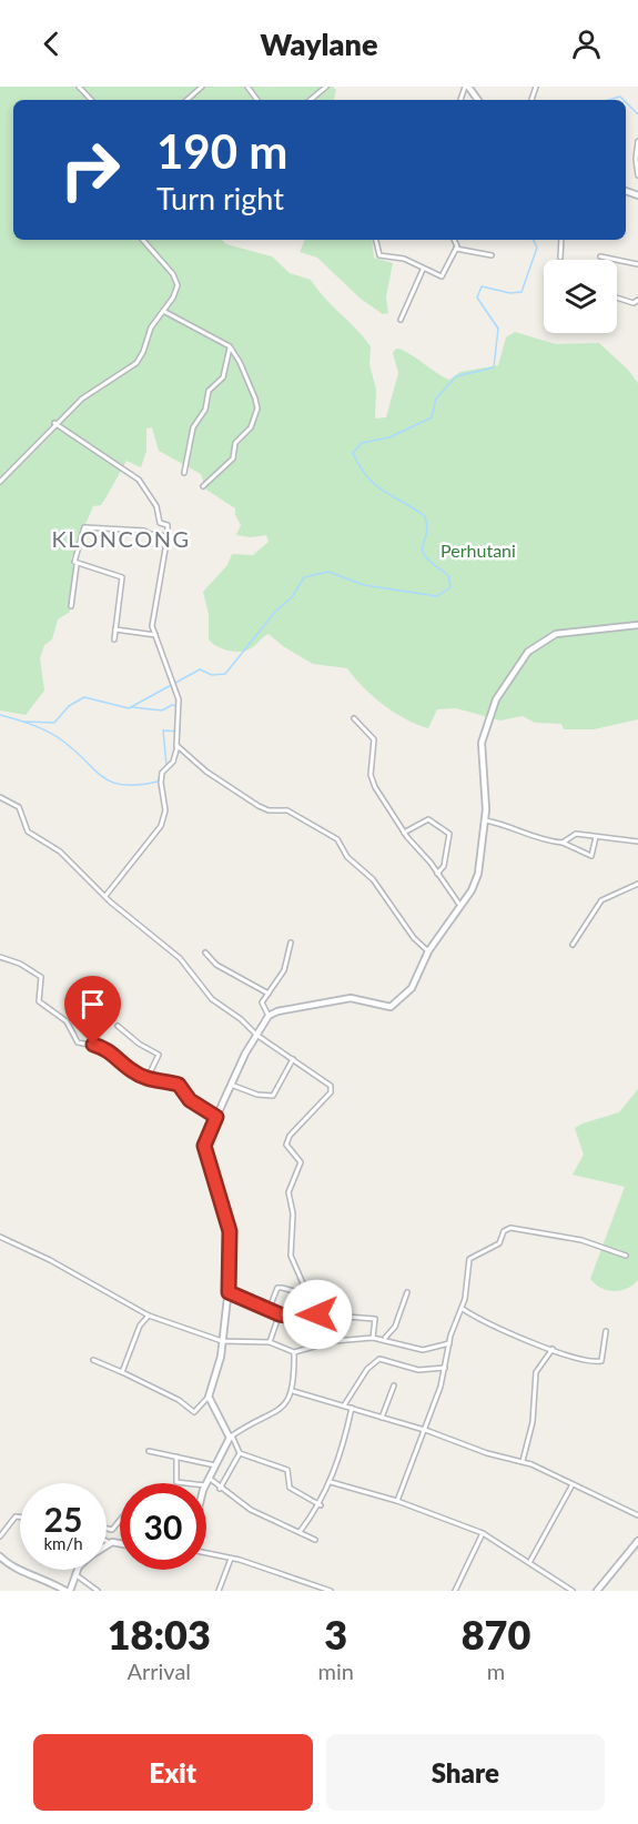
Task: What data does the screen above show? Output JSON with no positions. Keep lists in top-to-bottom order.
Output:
{
  "districts": ["KLONCONG"],
  "parks": ["Perhutani"],
  "page": {
    "header": "Waylane",
    "turn": ["190 m", "Turn right"],
    "speed": "25 km/h",
    "limit": "30",
    "eta": [
      "18:03",
      "Arrival",
      "3",
      "min",
      "870",
      "m"
    ],
    "buttons": ["Exit", "Share"]
  }
}
